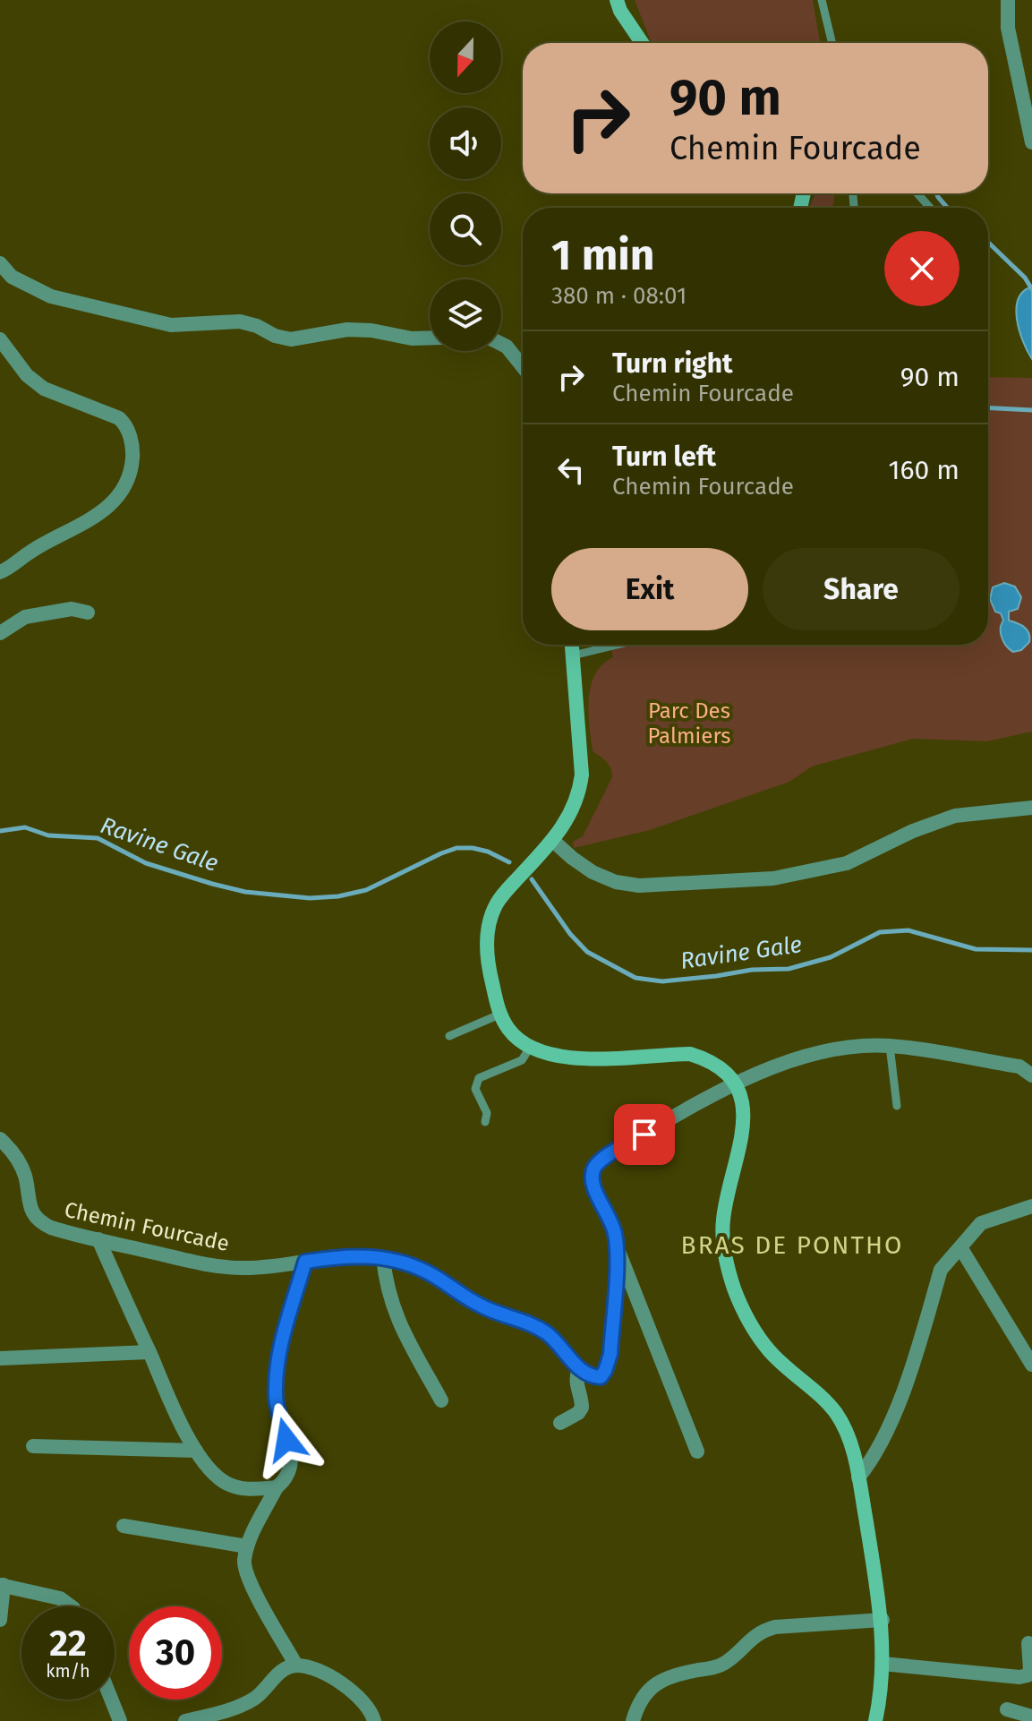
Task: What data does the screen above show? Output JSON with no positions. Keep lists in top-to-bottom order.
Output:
{
  "streets": {
    "street": ["Chemin Fourcade"]
  },
  "districts": ["BRAS DE PONTHO"],
  "water": ["Ravine Gale"],
  "parks": ["Parc Des Palmiers"],
  "north": "bottom",
  "page": {
    "turn": ["90 m", "Chemin Fourcade"],
    "heading": ["1 min", "380 m · 08:01"],
    "list": [
      {
        "name": "Turn right",
        "note": "Chemin Fourcade",
        "value": "90 m"
      },
      {
        "name": "Turn left",
        "note": "Chemin Fourcade",
        "value": "160 m"
      }
    ],
    "buttons": ["Exit", "Share"],
    "speed": "22 km/h",
    "limit": "30"
  }
}
